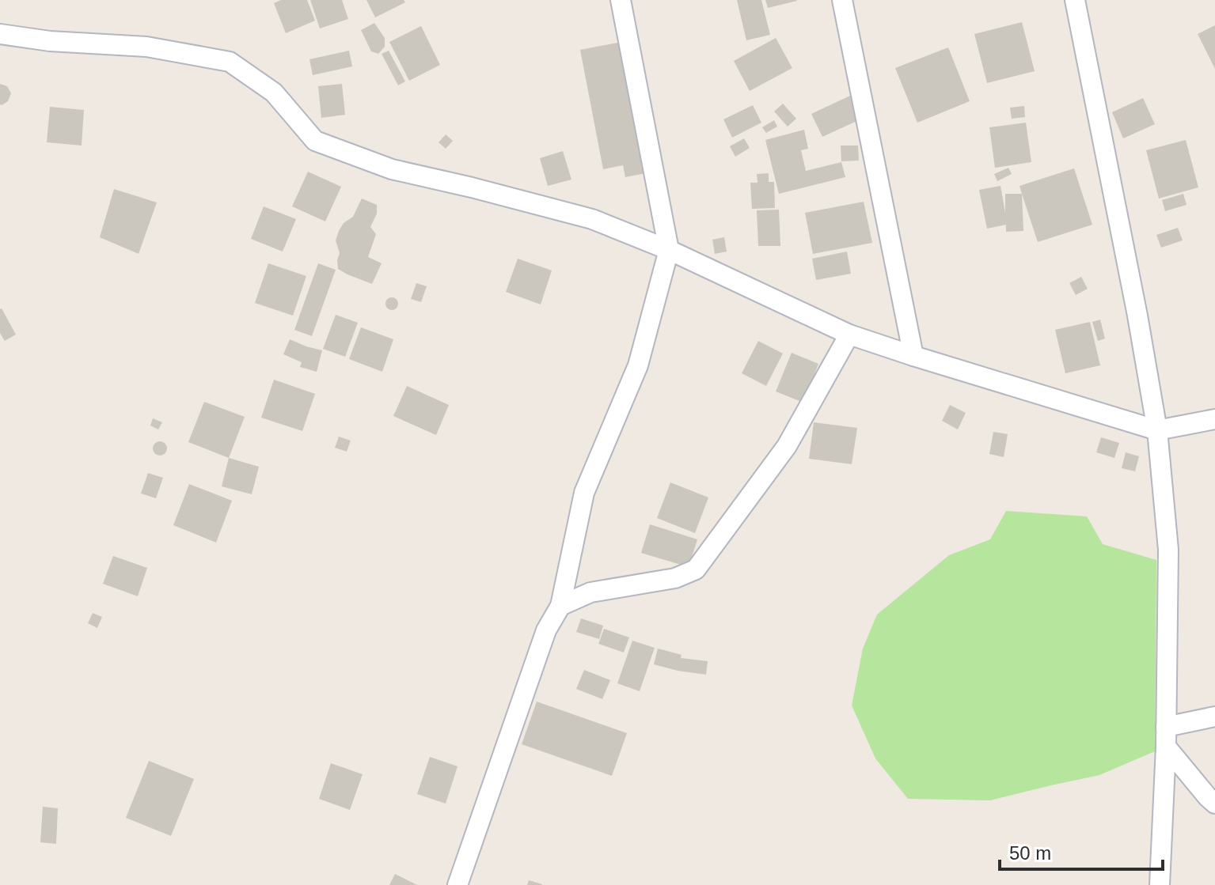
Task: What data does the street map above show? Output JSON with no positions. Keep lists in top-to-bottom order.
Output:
{
  "scale_bar": "50 m"
}
